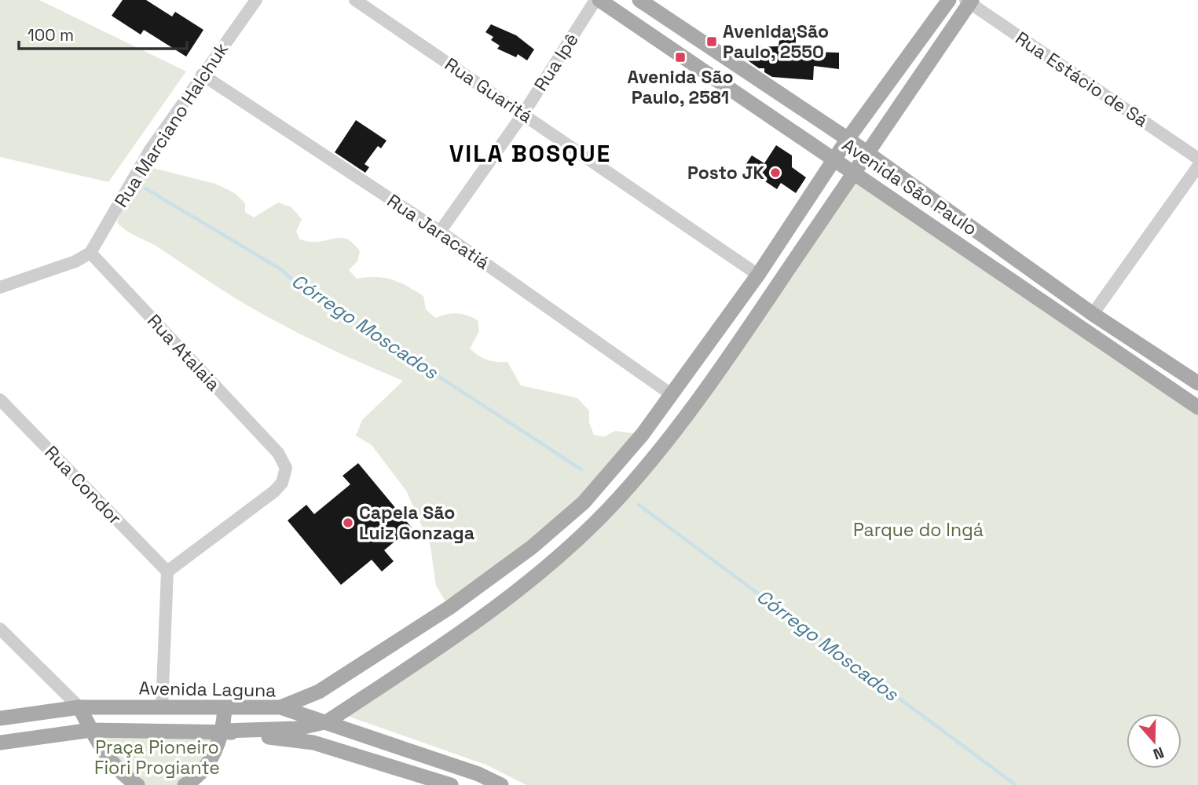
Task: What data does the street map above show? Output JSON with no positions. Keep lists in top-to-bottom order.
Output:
{
  "streets": {
    "main road": ["Avenida São Paulo", "Avenida Laguna"],
    "street": [
      "Rua Ipê",
      "Rua Estácio de Sá",
      "Rua Guaritá",
      "Rua Marciano Halchuk",
      "Rua Jaracatiá",
      "Rua Atalaia",
      "Rua Condor"
    ]
  },
  "crossings": [
    ["Rua Ipê", "Rua Guaritá"],
    ["Rua Ipê", "Avenida São Paulo"],
    ["Rua Ipê", "Rua Jaracatiá"],
    ["Rua Marciano Halchuk", "Rua Jaracatiá"],
    ["Rua Marciano Halchuk", "Rua Atalaia"],
    ["Rua Atalaia", "Rua Condor"]
  ],
  "districts": ["VILA BOSQUE"],
  "water": ["Córrego Moscados"],
  "parks": ["Parque do Ingá", "Praça Pioneiro Fiori Progiante"],
  "places": {
    "transit": ["Avenida São Paulo, 2550", "Avenida São Paulo, 2581"],
    "other": ["Posto JK", "Capela São Luiz Gonzaga"]
  },
  "scale_bar": "100 m",
  "north": "bottom"
}
